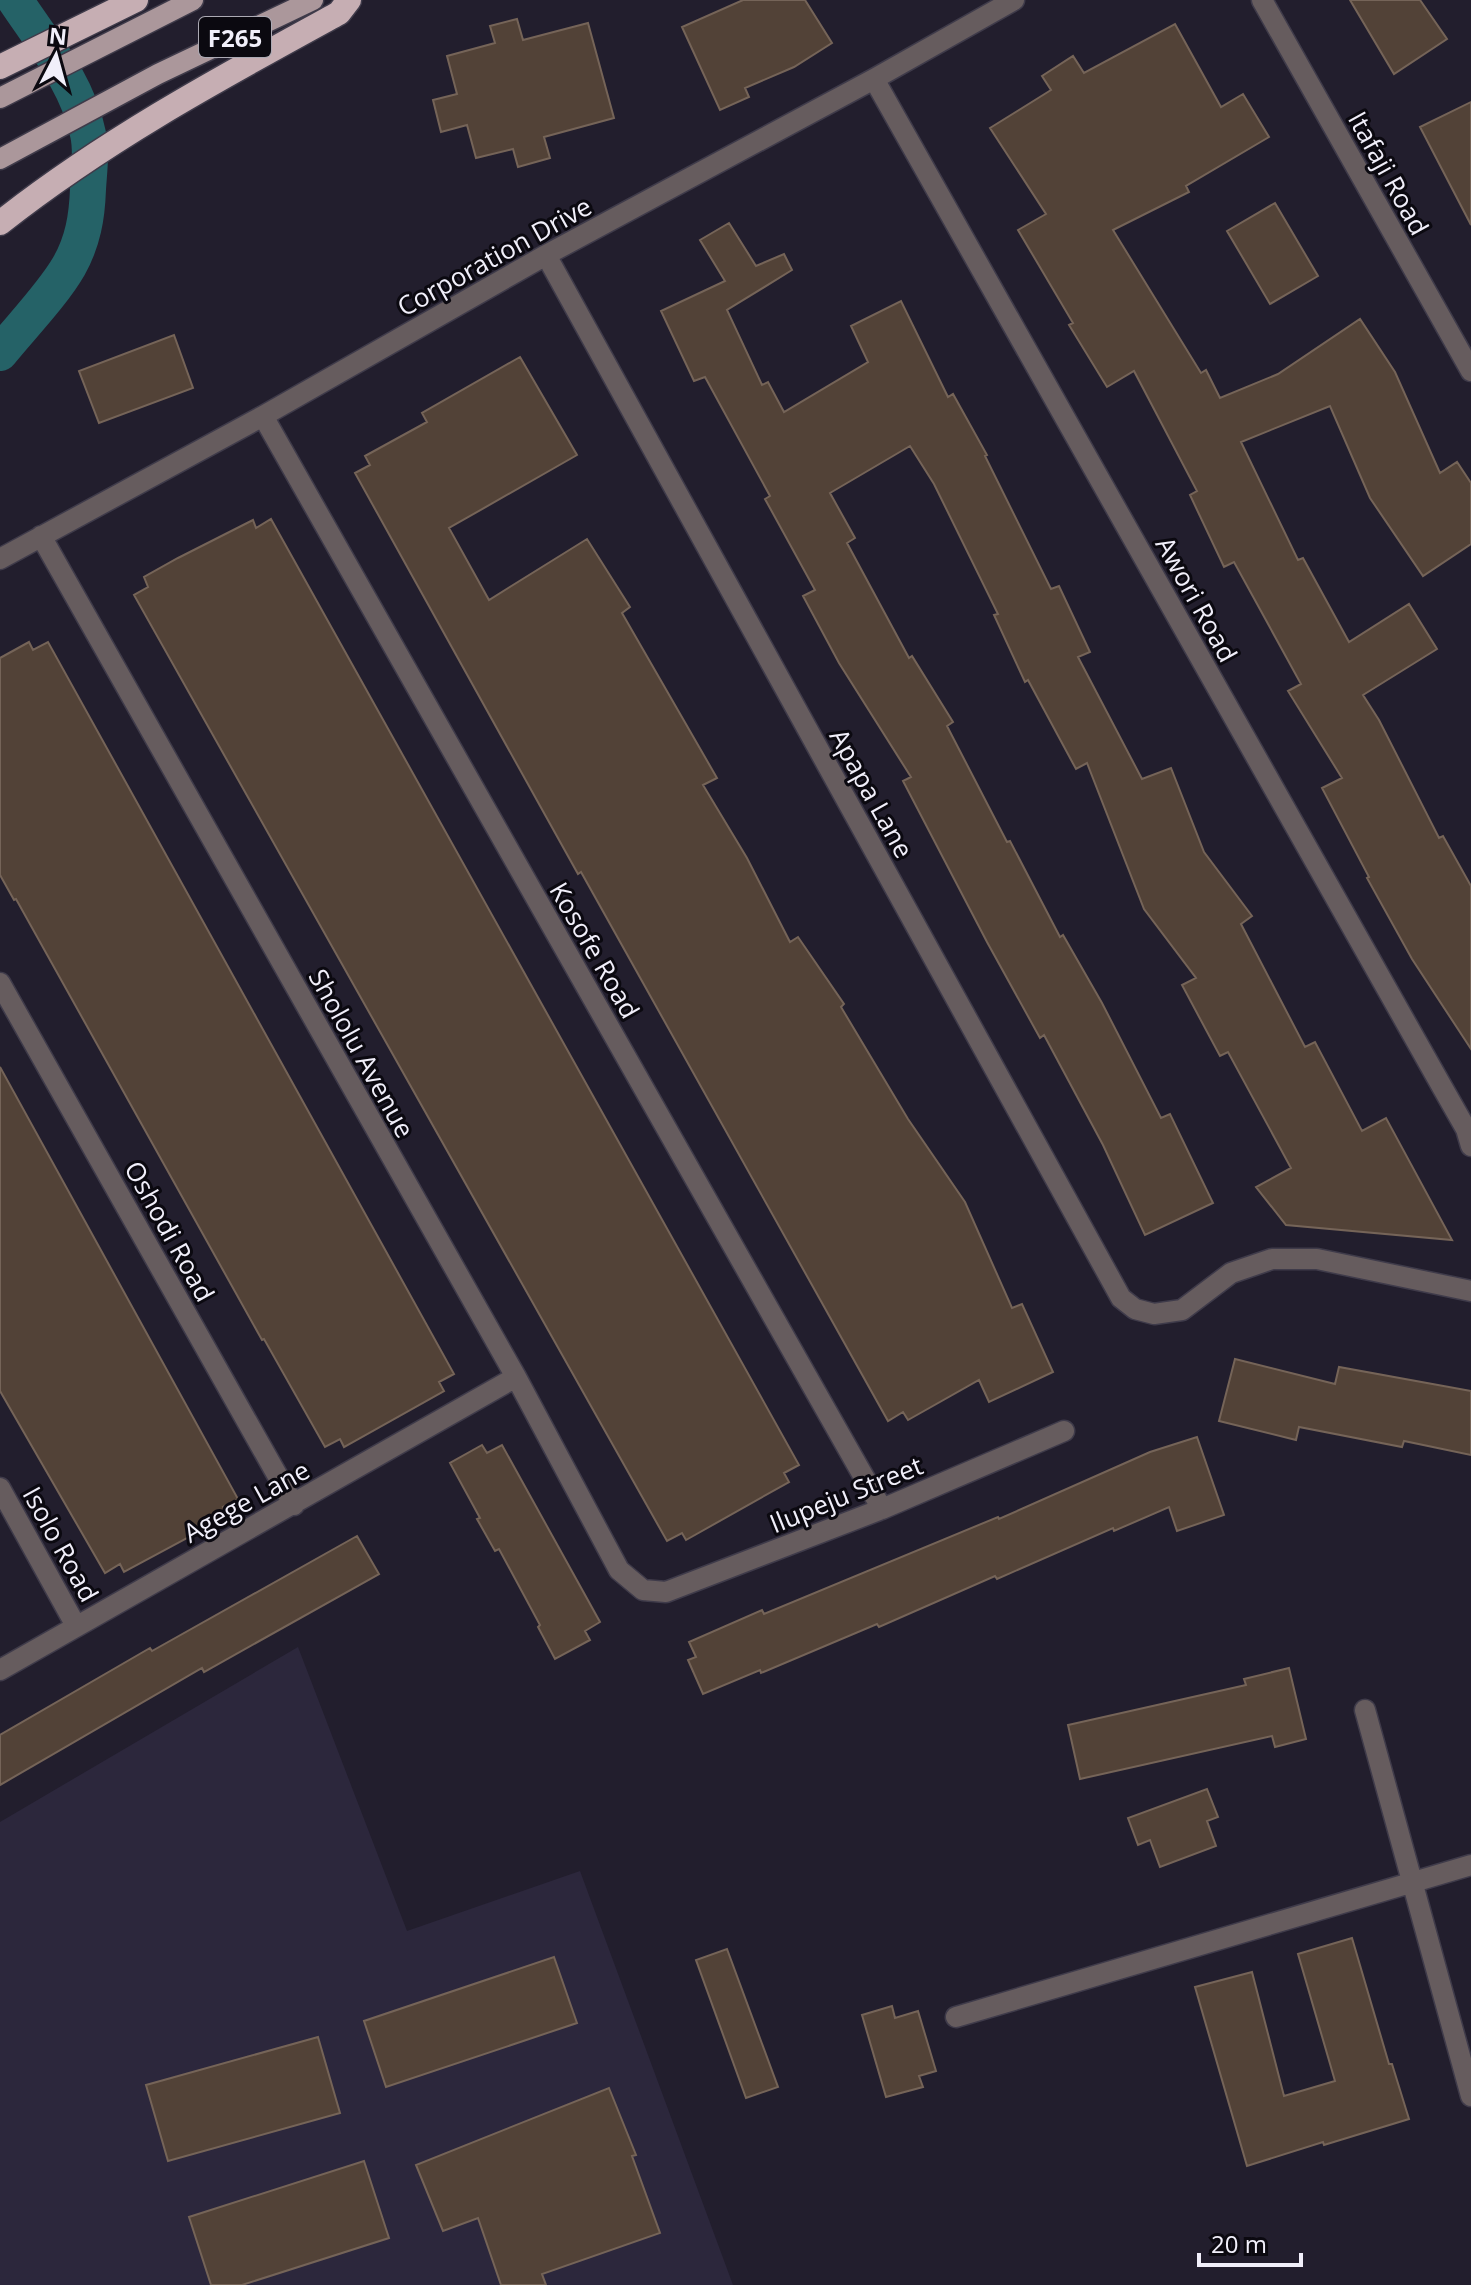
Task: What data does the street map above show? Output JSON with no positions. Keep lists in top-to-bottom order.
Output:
{
  "streets": {
    "main road": ["F265"],
    "street": [
      "Itafaji Road",
      "Corporation Drive",
      "Awori Road",
      "Apapa Lane",
      "Kosofe Road",
      "Shololu Avenue",
      "Oshodi Road",
      "Ilupeju Street",
      "Agege Lane",
      "Isolo Road"
    ]
  },
  "crossings": [
    ["Corporation Drive", "Awori Road"],
    ["Corporation Drive", "Apapa Lane"],
    ["Corporation Drive", "Kosofe Road"],
    ["Corporation Drive", "Shololu Avenue"],
    ["Kosofe Road", "Ilupeju Street"],
    ["Shololu Avenue", "Ilupeju Street"],
    ["Shololu Avenue", "Agege Lane"],
    ["Oshodi Road", "Agege Lane"],
    ["Agege Lane", "Isolo Road"]
  ],
  "scale_bar": "20 m",
  "north": "top"
}
